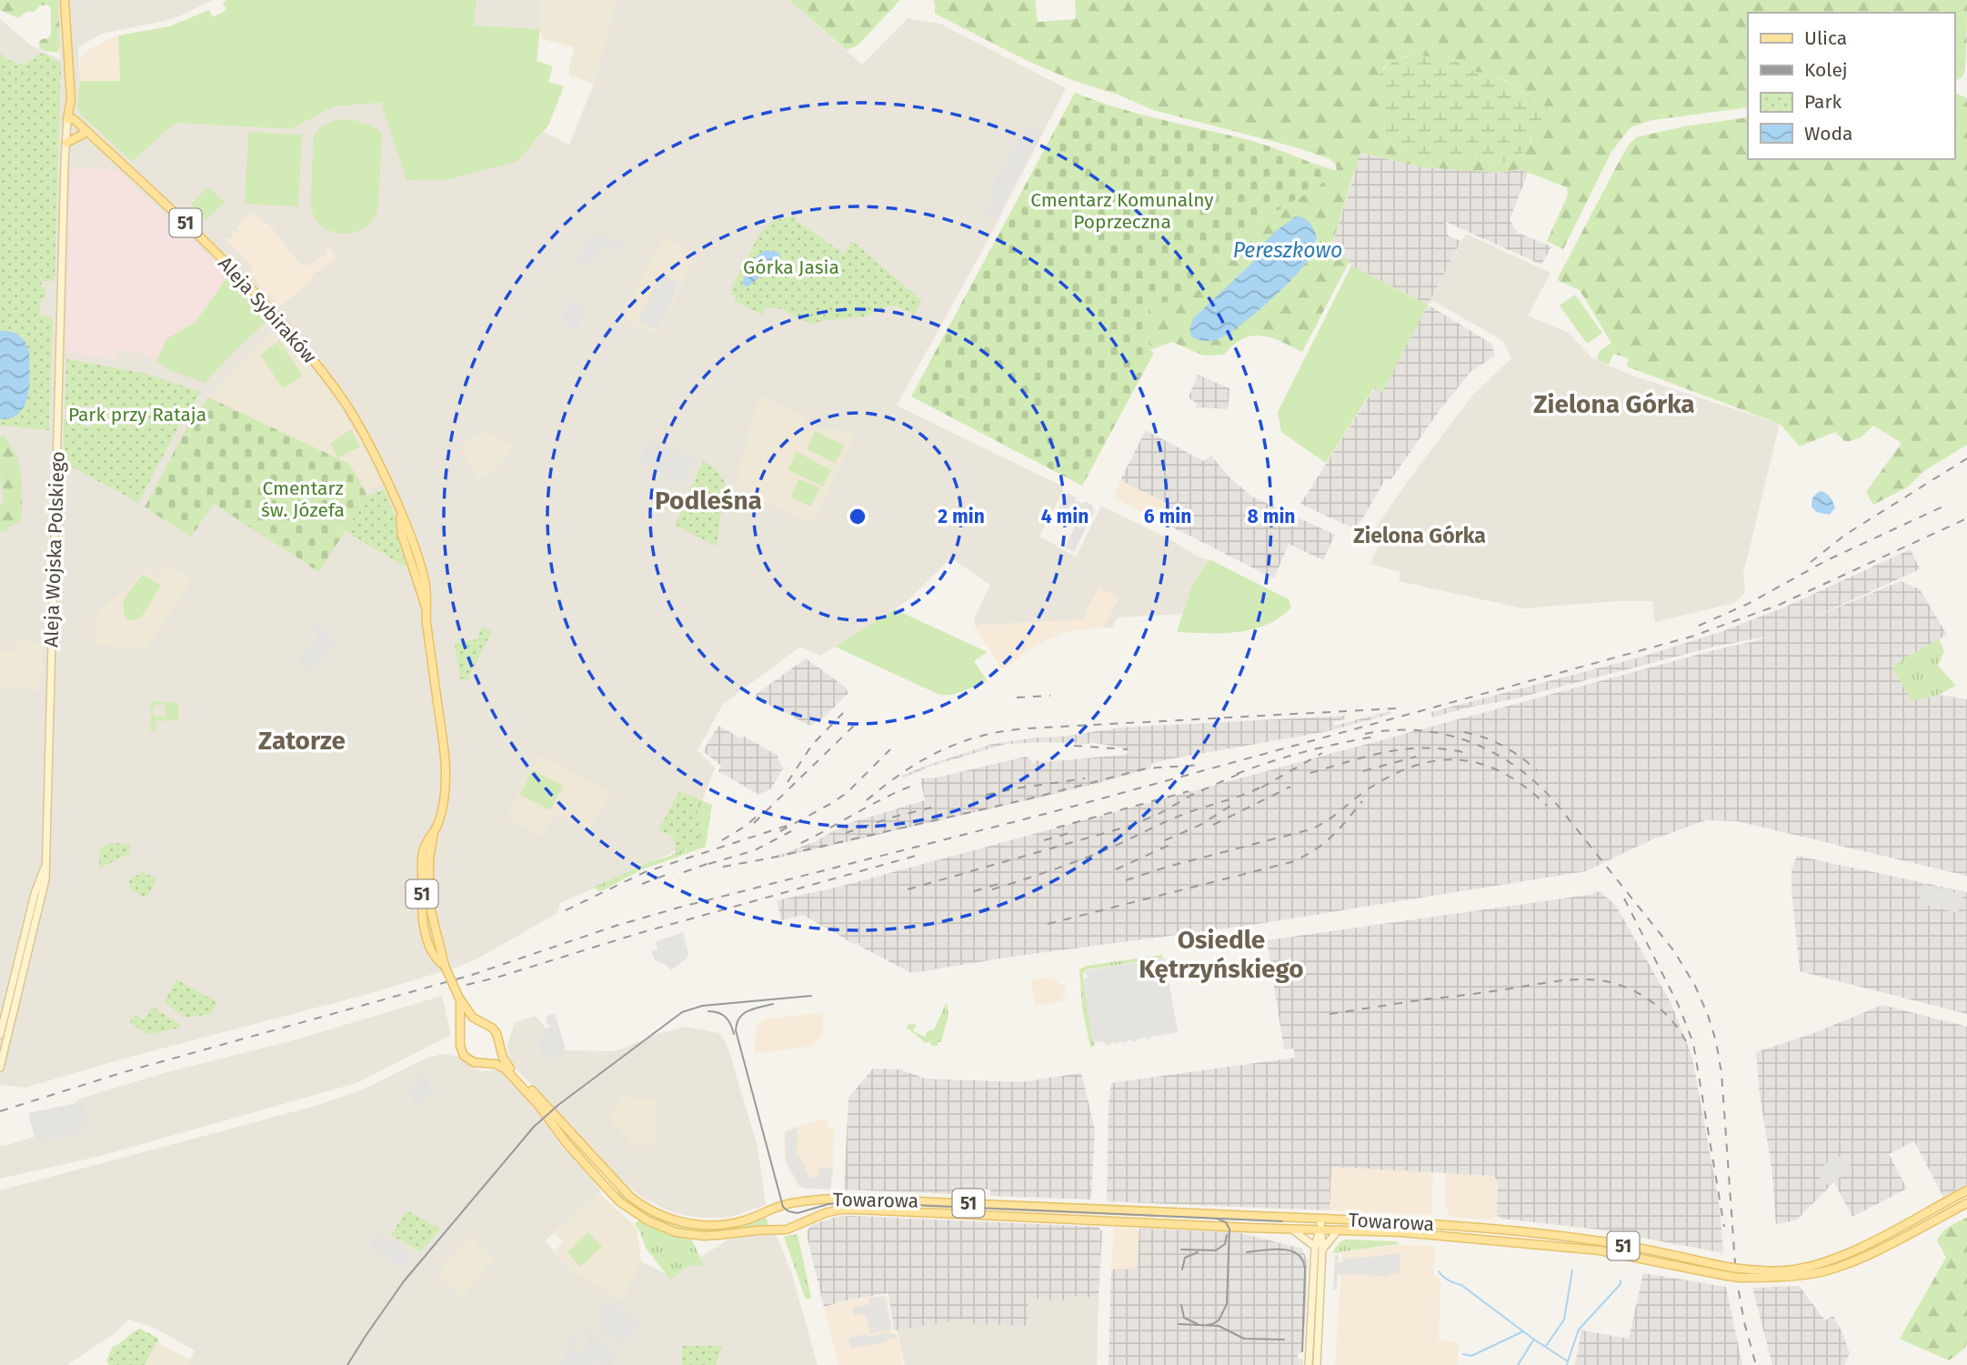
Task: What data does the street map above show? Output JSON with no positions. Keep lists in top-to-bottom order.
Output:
{
  "streets": {
    "main road": [
      "51",
      "Aleja Sybiraków",
      "Aleja Wojska Polskiego",
      "Towarowa"
    ]
  },
  "crossings": [
    ["Aleja Sybiraków", "Aleja Wojska Polskiego"],
    ["Aleja Sybiraków", "Towarowa"]
  ],
  "districts": [
    "Zielona Górka",
    "Podleśna",
    "Zielona Górka",
    "Zatorze",
    "Osiedle Kętrzyńskiego"
  ],
  "water": ["Pereszkowo"],
  "parks": [
    "Cmentarz Komunalny Poprzeczna",
    "Górka Jasia",
    "Park przy Rataja",
    "Cmentarz św. Józefa"
  ],
  "legend": [
    "Ulica",
    "Kolej",
    "Park",
    "Woda"
  ],
  "rings": [
    "2 min",
    "4 min",
    "6 min",
    "8 min"
  ]
}
